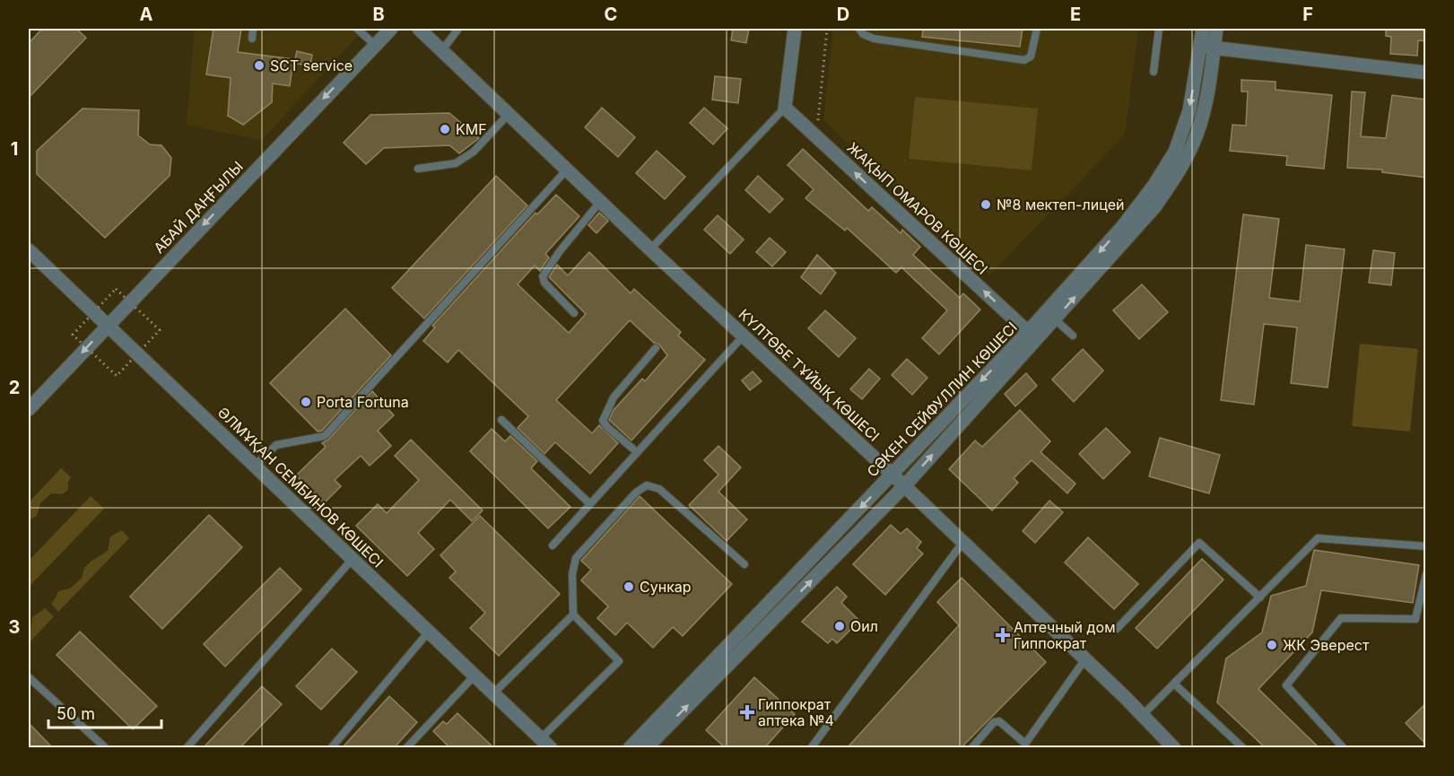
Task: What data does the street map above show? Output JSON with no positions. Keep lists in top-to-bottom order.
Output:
{
  "streets": {
    "street": [
      "АБАЙ ДАҢҒЫЛЫ",
      "ЖАҚЫП ОМАРОВ КӨШЕСІ",
      "КҮЛТӨБЕ ТҰЙЫҚ КӨШЕСІ",
      "СӘКЕН СЕЙФУЛЛИН КӨШЕСІ",
      "ӘЛМҰҚАН СЕМБИНОВ КӨШЕСІ"
    ]
  },
  "crossings": [
    ["АБАЙ ДАҢҒЫЛЫ", "ӘЛМҰҚАН СЕМБИНОВ КӨШЕСІ"],
    ["ЖАҚЫП ОМАРОВ КӨШЕСІ", "СӘКЕН СЕЙФУЛЛИН КӨШЕСІ"],
    ["КҮЛТӨБЕ ТҰЙЫҚ КӨШЕСІ", "СӘКЕН СЕЙФУЛЛИН КӨШЕСІ"]
  ],
  "one_way": ["АБАЙ ДАҢҒЫЛЫ", "ЖАҚЫП ОМАРОВ КӨШЕСІ"],
  "places": {
    "other": [
      "SCT service",
      "KMF",
      "№8 мектеп-лицей",
      "Porta Fortuna",
      "Сункар",
      "Оил",
      "ЖК Эверест"
    ],
    "health": ["Аптечный дом Гиппократ", "Гиппократ аптека №4"]
  },
  "scale_bar": "50 m",
  "grid": {
    "columns": [
      "A",
      "B",
      "C",
      "D",
      "E",
      "F"
    ],
    "rows": ["1", "2", "3"]
  }
}
